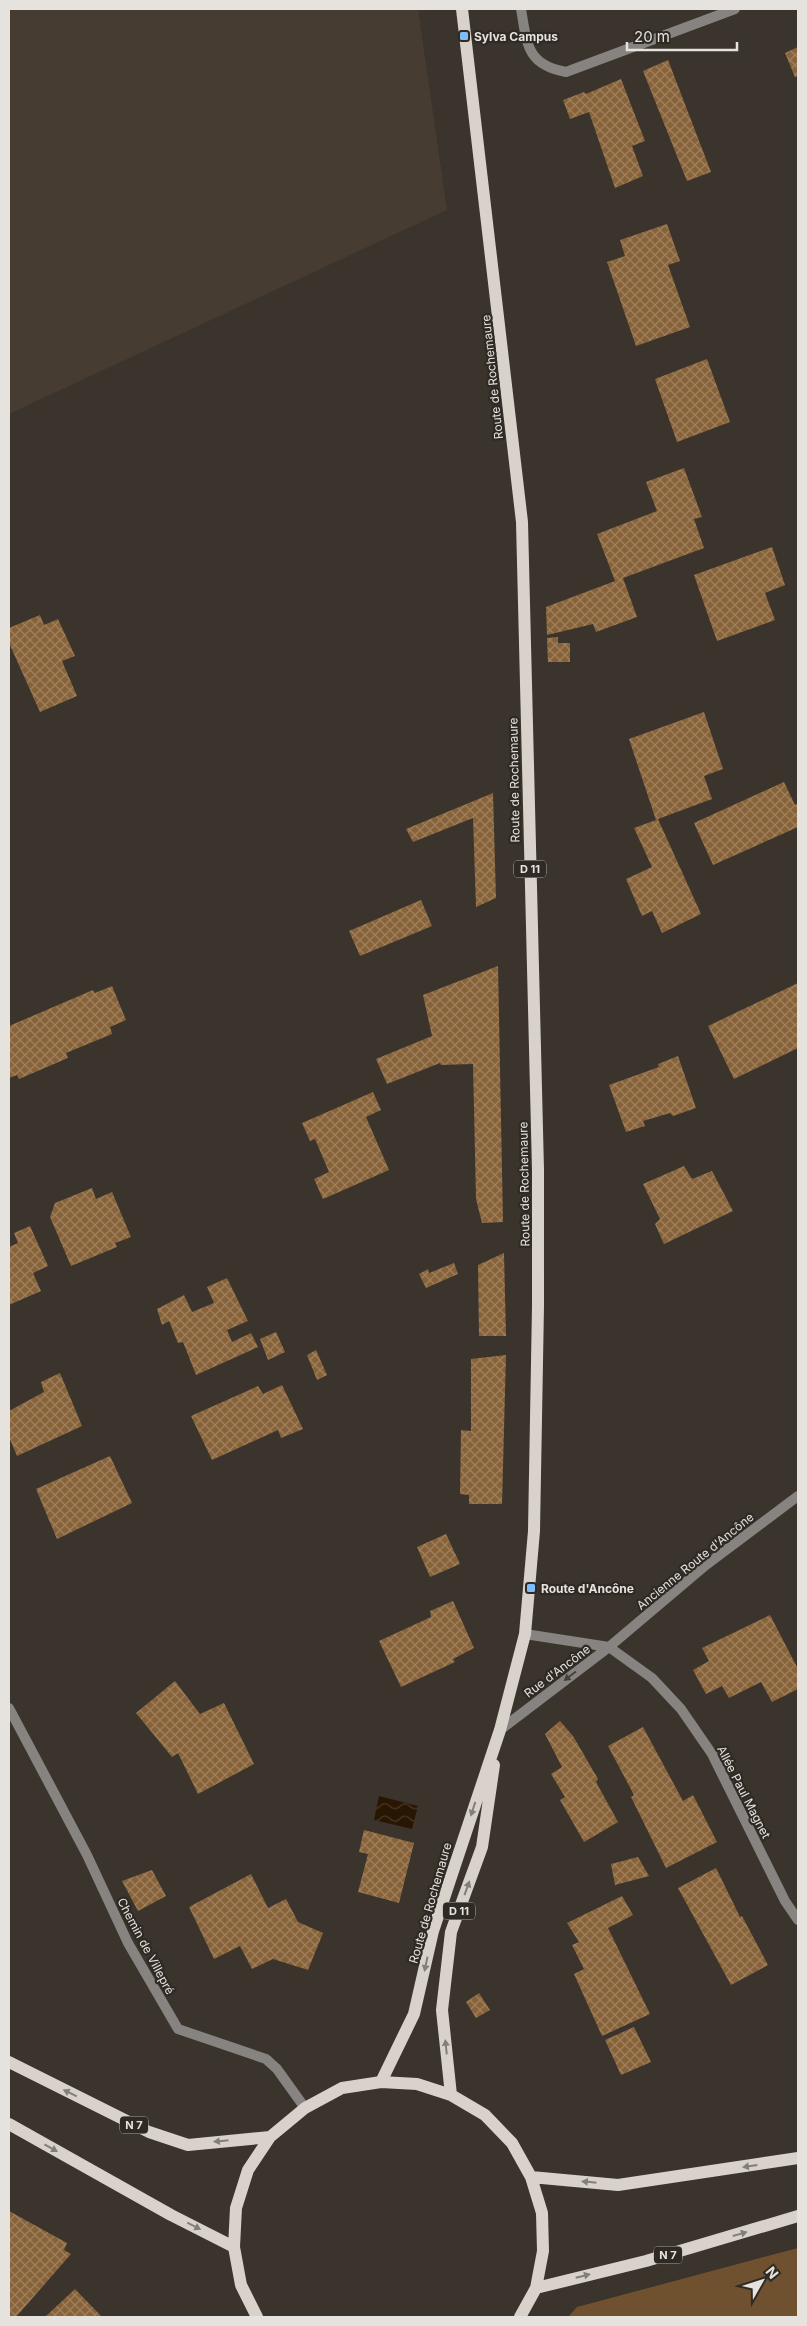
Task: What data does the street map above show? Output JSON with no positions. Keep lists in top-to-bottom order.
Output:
{
  "streets": {
    "main road": ["Route de Rochemaure", "D 11", "N 7"],
    "street": [
      "Ancienne Route d'Ancône",
      "Rue d'Ancône",
      "Allée Paul Magnet",
      "Chemin de Villepré"
    ]
  },
  "crossings": [
    ["Route de Rochemaure", "Rue d'Ancône"],
    ["Ancienne Route d'Ancône", "Rue d'Ancône"],
    ["Ancienne Route d'Ancône", "Allée Paul Magnet"],
    ["Rue d'Ancône", "Allée Paul Magnet"]
  ],
  "one_way": ["Rue d'Ancône"],
  "places": {
    "transit": ["Sylva Campus", "Route d'Ancône"]
  },
  "scale_bar": "20 m",
  "north": "top right"
}
